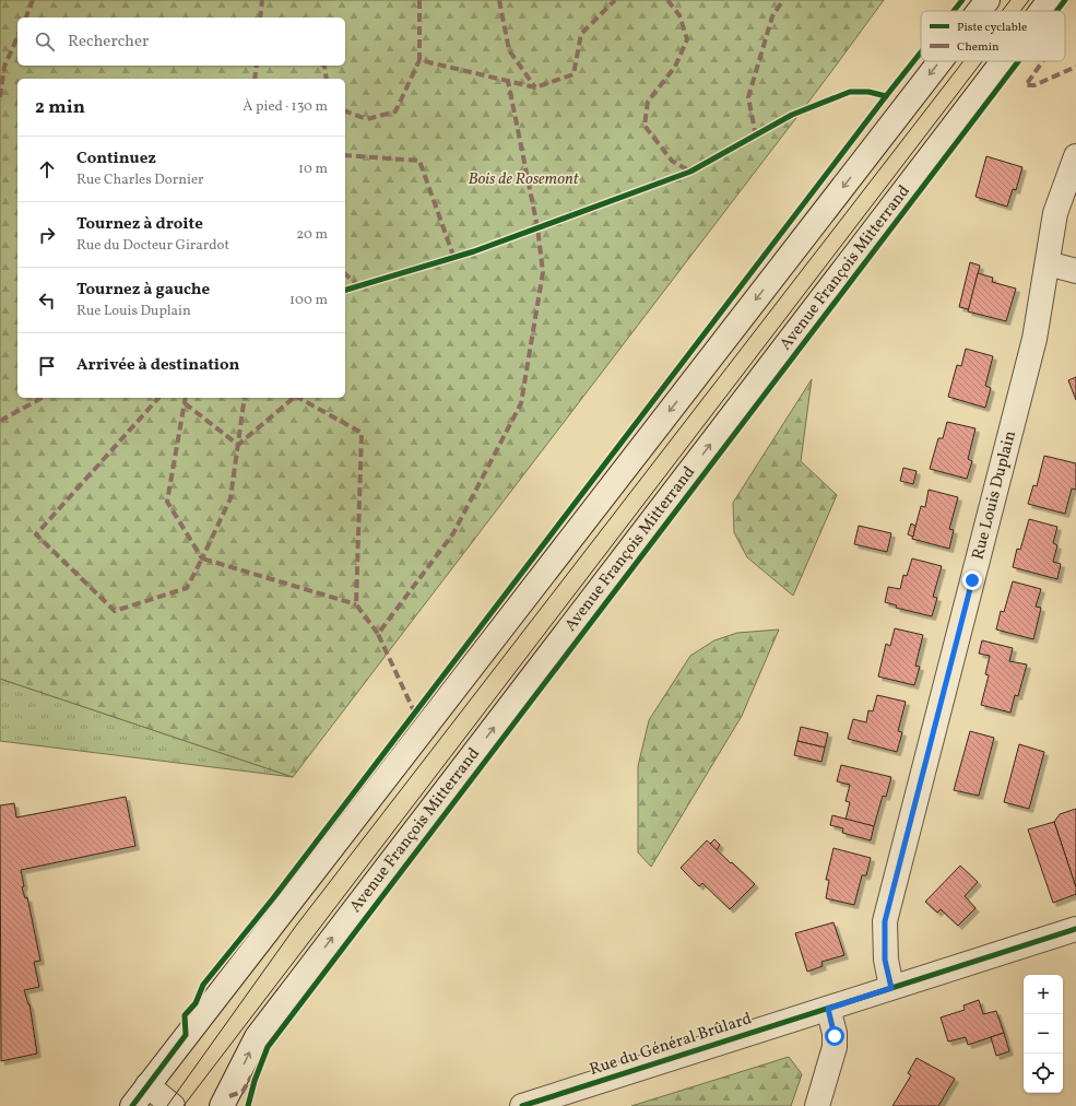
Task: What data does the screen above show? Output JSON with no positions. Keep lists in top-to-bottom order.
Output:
{
  "streets": {
    "main road": ["Avenue François Mitterrand", "Rue Louis Duplain", "Rue du Général Brûlard"]
  },
  "crossings": [
    ["Rue Louis Duplain", "Rue du Général Brûlard"]
  ],
  "parks": ["Bois de Rosemont"],
  "legend": ["Piste cyclable", "Chemin"],
  "page": {
    "search": "Rechercher",
    "heading": ["2 min", "À pied · 130 m"],
    "list": [
      ["Continuez", "Rue Charles Dornier", "10 m"],
      ["Tournez à droite", "Rue du Docteur Girardot", "20 m"],
      ["Tournez à gauche", "Rue Louis Duplain", "100 m"],
      "Arrivée à destination"
    ],
    "map_buttons": ["+", "−"]
  }
}
